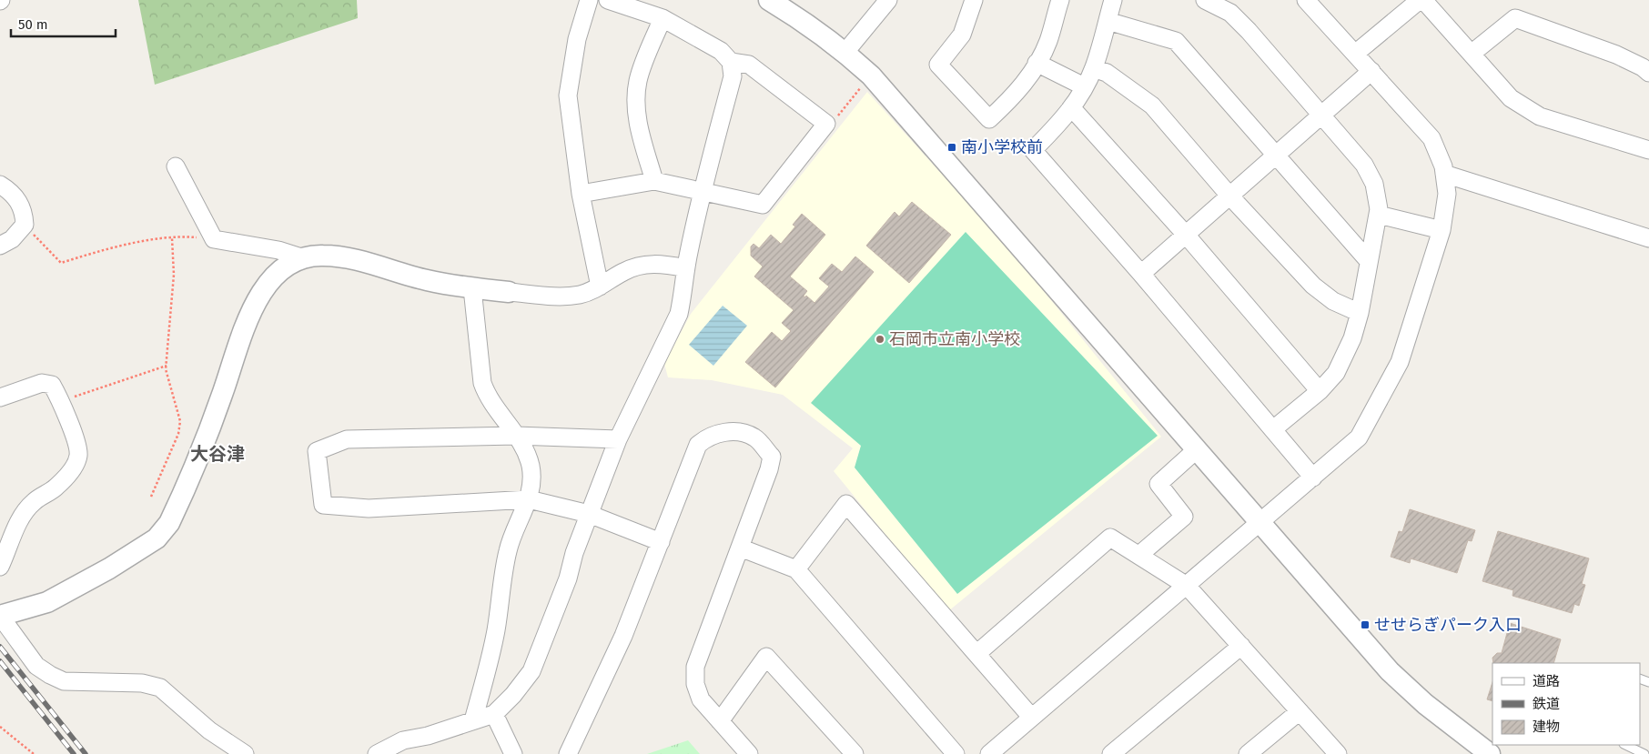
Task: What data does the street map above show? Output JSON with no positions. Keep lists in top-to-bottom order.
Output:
{
  "districts": ["大谷津"],
  "places": {
    "transit": ["南小学校前", "せせらぎパーク入口"],
    "other": ["石岡市立南小学校"]
  },
  "legend": ["道路", "鉄道", "建物"],
  "scale_bar": "50 m"
}
